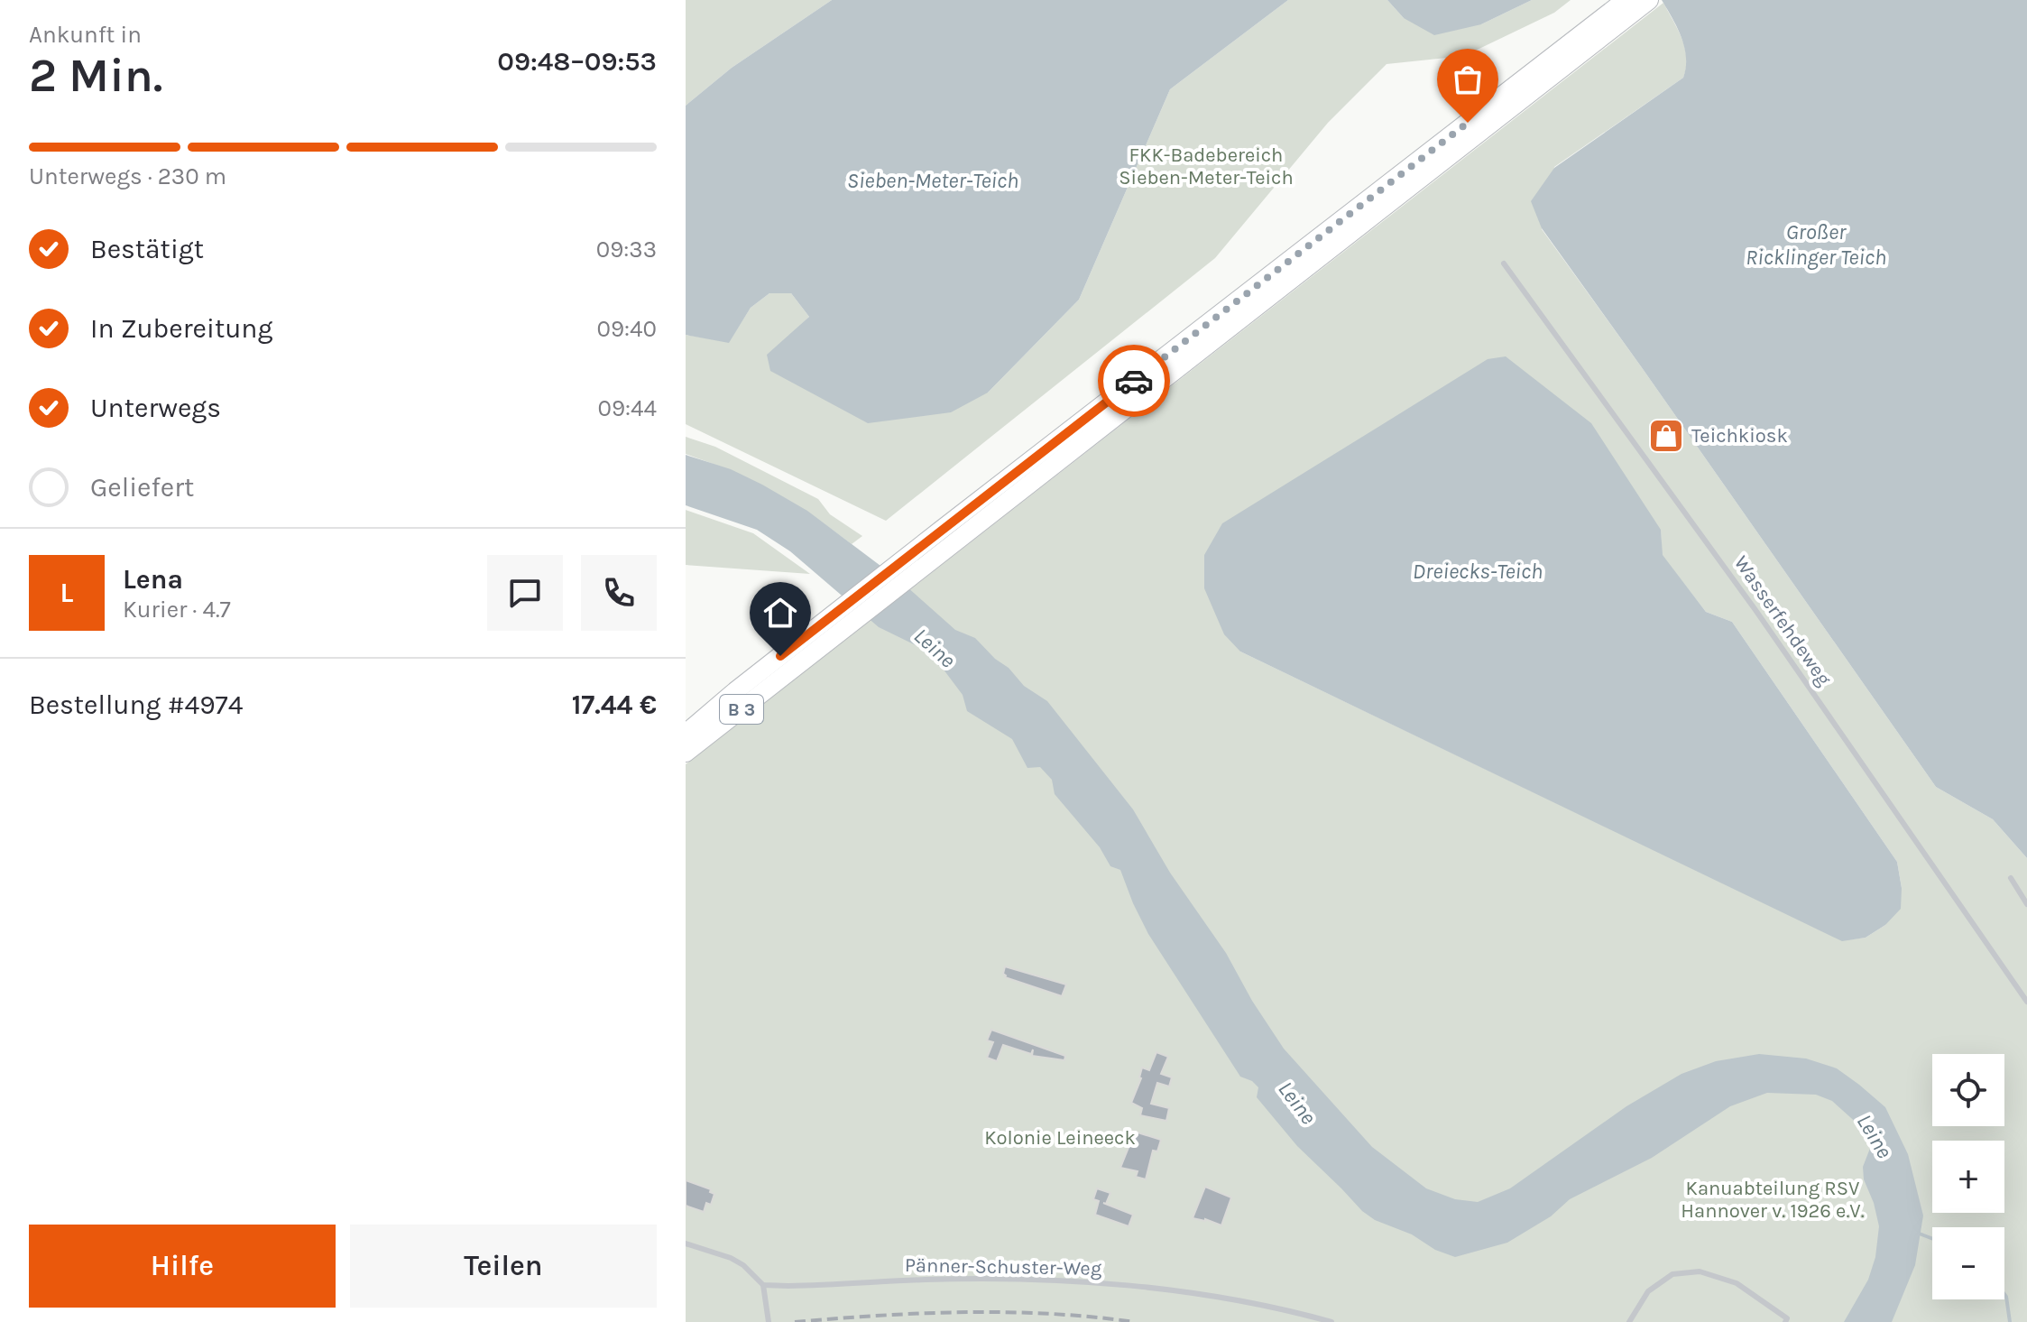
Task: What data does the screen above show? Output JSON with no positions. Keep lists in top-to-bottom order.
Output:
{
  "streets": {
    "highway": ["B 3"],
    "lane": ["Wasserfehdeweg", "Pänner-Schuster-Weg"]
  },
  "water": [
    "Sieben-Meter-Teich",
    "Großer Ricklinger Teich",
    "Dreiecks-Teich",
    "Leine"
  ],
  "parks": ["FKK-Badebereich Sieben-Meter-Teich", "Kolonie Leineeck", "Kanuabteilung RSV Hannover v. 1926 e.V."],
  "places": {
    "shop": ["Teichkiosk"]
  },
  "page": {
    "heading": ["2 Min.", "Ankunft in", "09:48–09:53"],
    "panel": [
      "Lena",
      "Kurier · 4.7",
      "Bestellung #4974",
      "17.44 €"
    ],
    "bar": "Unterwegs · 230 m",
    "list": [
      ["Bestätigt", "09:33"],
      ["In Zubereitung", "09:40"],
      ["Unterwegs", "09:44"],
      "Geliefert"
    ],
    "round": "L",
    "map_buttons": ["+", "−"],
    "buttons": ["Hilfe", "Teilen"]
  }
}
